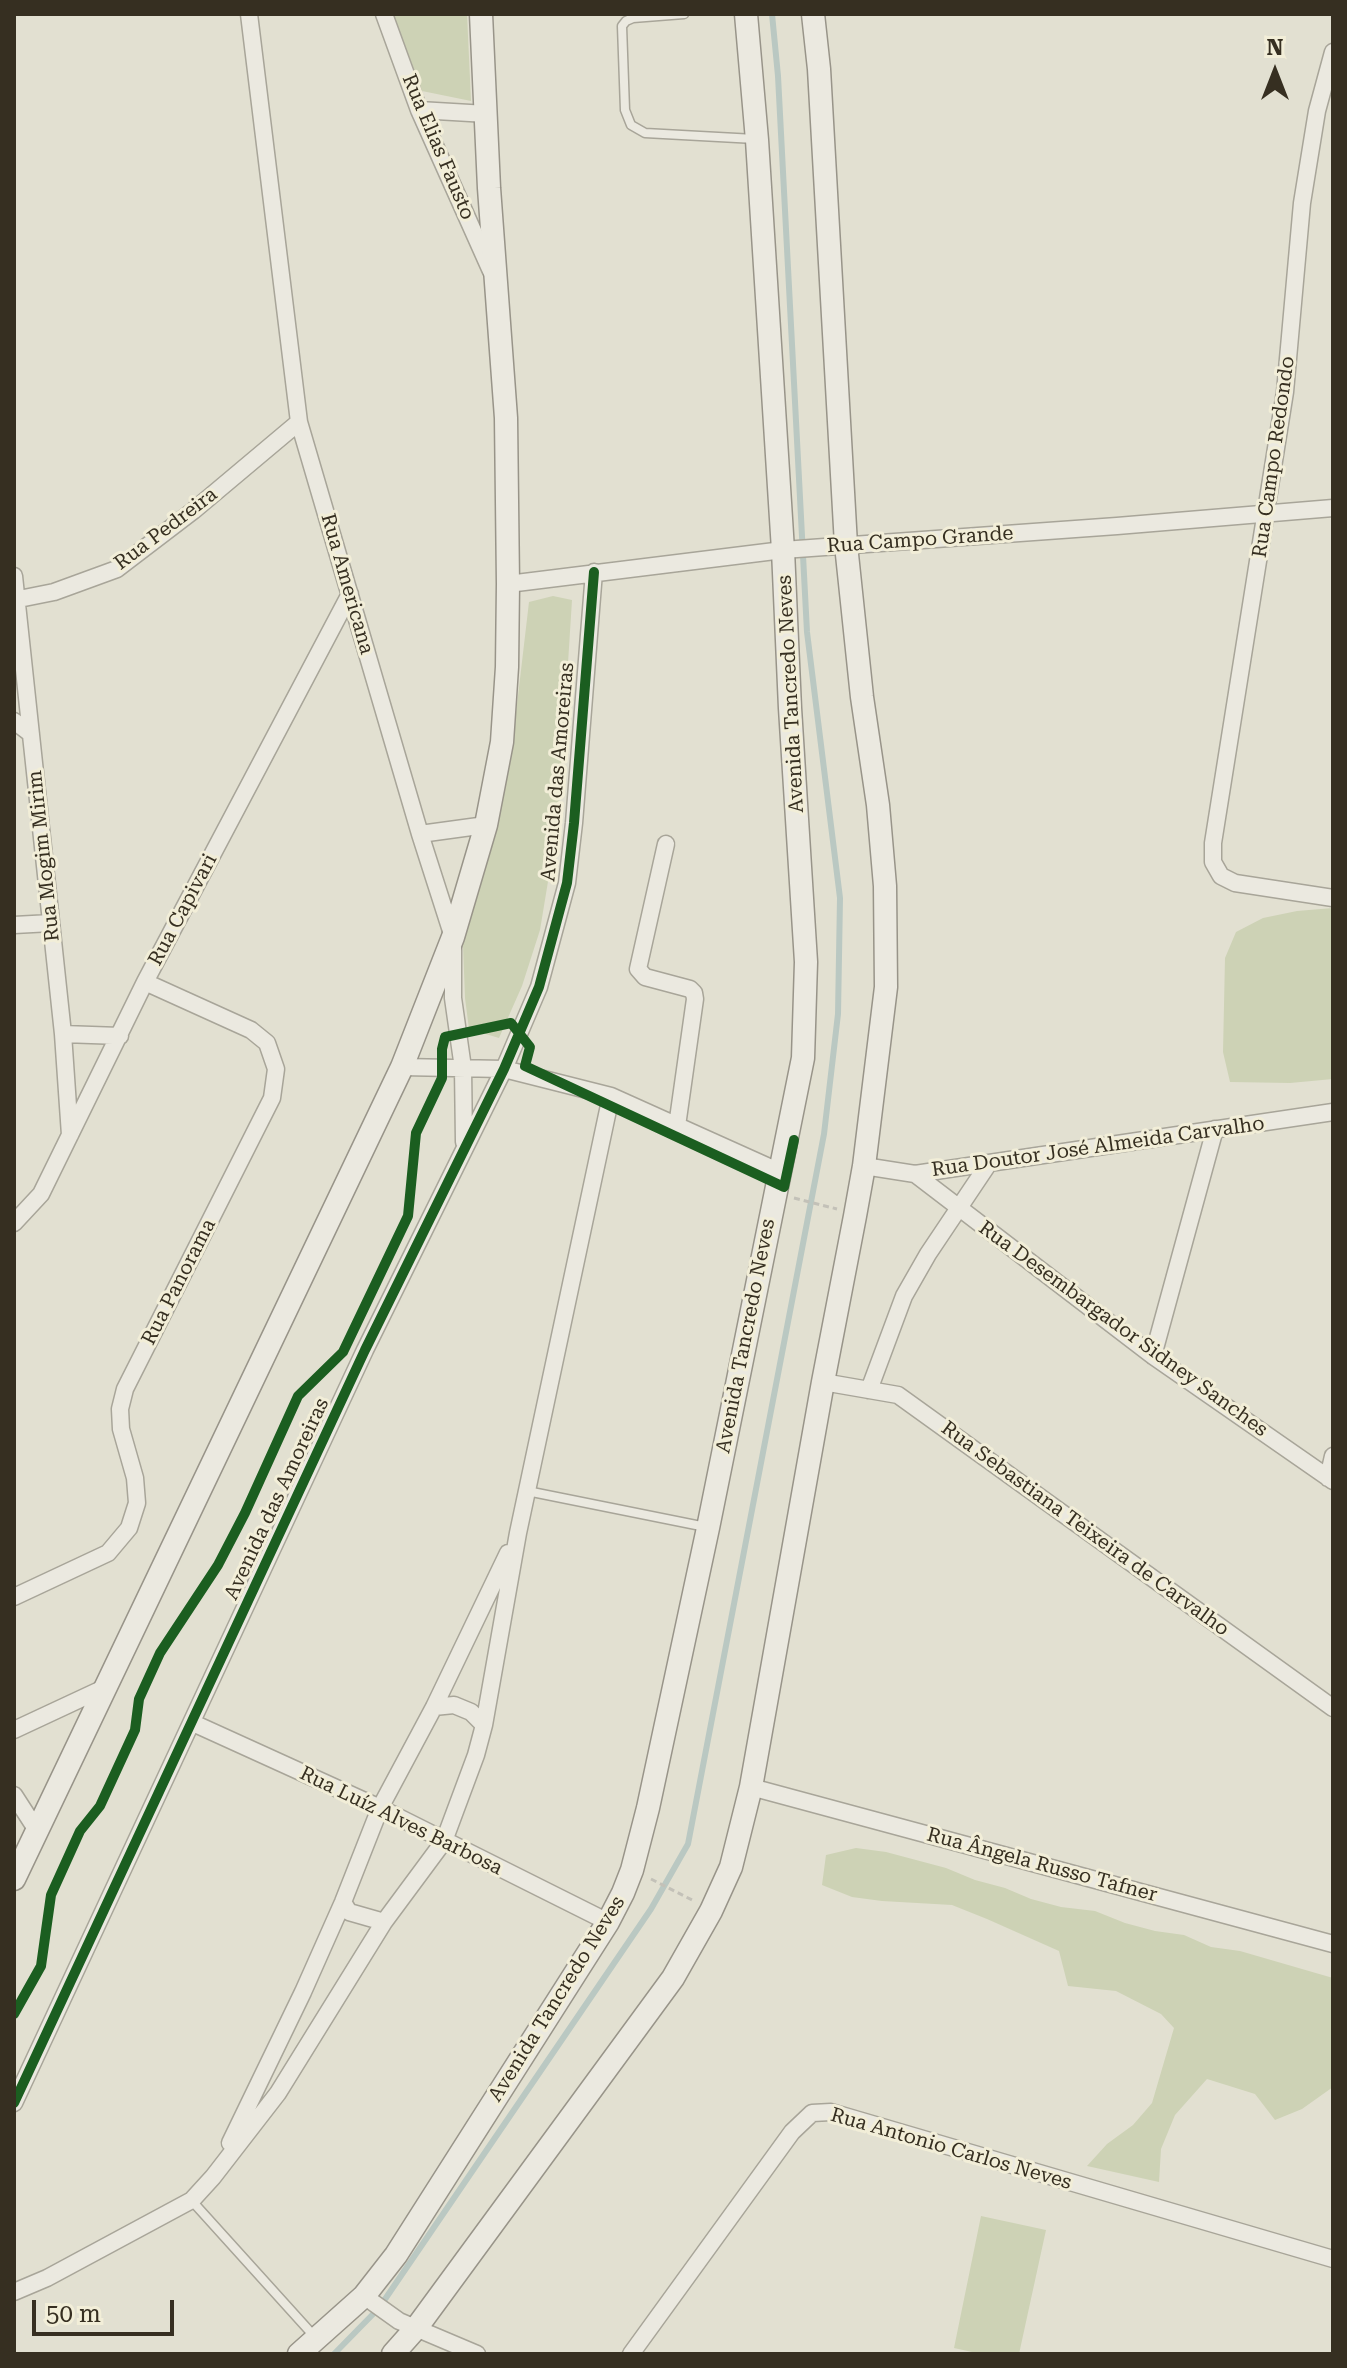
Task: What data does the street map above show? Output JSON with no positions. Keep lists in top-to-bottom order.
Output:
{
  "streets": {
    "main road": ["Avenida Tancredo Neves"],
    "street": [
      "Rua Elias Fausto",
      "Rua Campo Redondo",
      "Rua Pedreira",
      "Rua Campo Grande",
      "Rua Americana",
      "Avenida das Amoreiras",
      "Rua Mogim Mirim",
      "Rua Capivari",
      "Rua Doutor José Almeida Carvalho",
      "Rua Panorama",
      "Rua Desembargador Sidney Sanches",
      "Rua Sebastiana Teixeira de Carvalho",
      "Rua Luíz Alves Barbosa",
      "Rua Ângela Russo Tafner",
      "Rua Antonio Carlos Neves"
    ]
  },
  "crossings": [
    ["Rua Campo Redondo", "Rua Campo Grande"],
    ["Rua Pedreira", "Rua Americana"],
    ["Rua Pedreira", "Rua Mogim Mirim"],
    ["Rua Campo Grande", "Avenida Tancredo Neves"],
    ["Rua Campo Grande", "Avenida das Amoreiras"],
    ["Rua Americana", "Avenida das Amoreiras"],
    ["Rua Americana", "Rua Capivari"],
    ["Avenida Tancredo Neves", "Rua Luíz Alves Barbosa"],
    ["Avenida das Amoreiras", "Rua Luíz Alves Barbosa"],
    ["Rua Mogim Mirim", "Rua Capivari"],
    ["Rua Capivari", "Rua Panorama"],
    ["Rua Doutor José Almeida Carvalho", "Rua Desembargador Sidney Sanches"]
  ],
  "scale_bar": "50 m",
  "north": "top"
}
